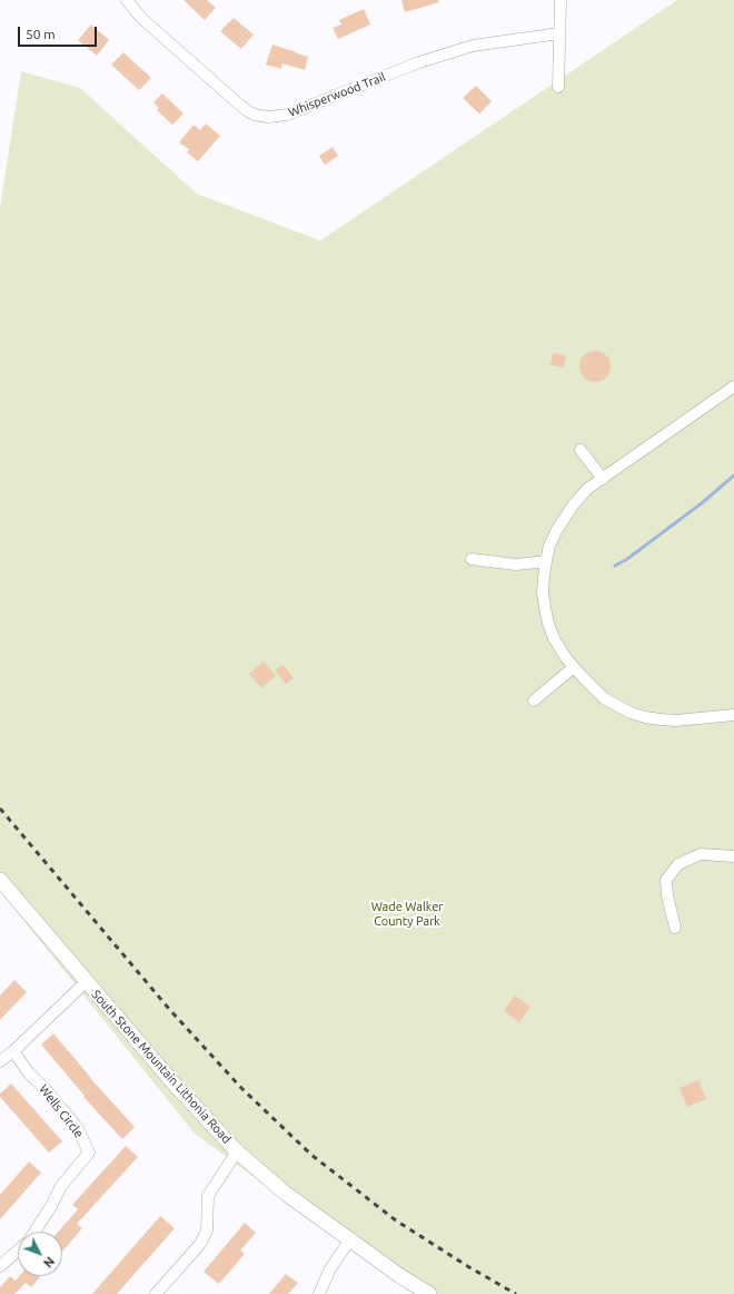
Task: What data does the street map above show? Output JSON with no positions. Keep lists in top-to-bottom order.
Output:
{
  "streets": {
    "main road": ["South Stone Mountain Lithonia Road"],
    "street": ["Whisperwood Trail", "Wells Circle"]
  },
  "parks": ["Wade Walker County Park"],
  "scale_bar": "50 m",
  "north": "bottom right"
}
